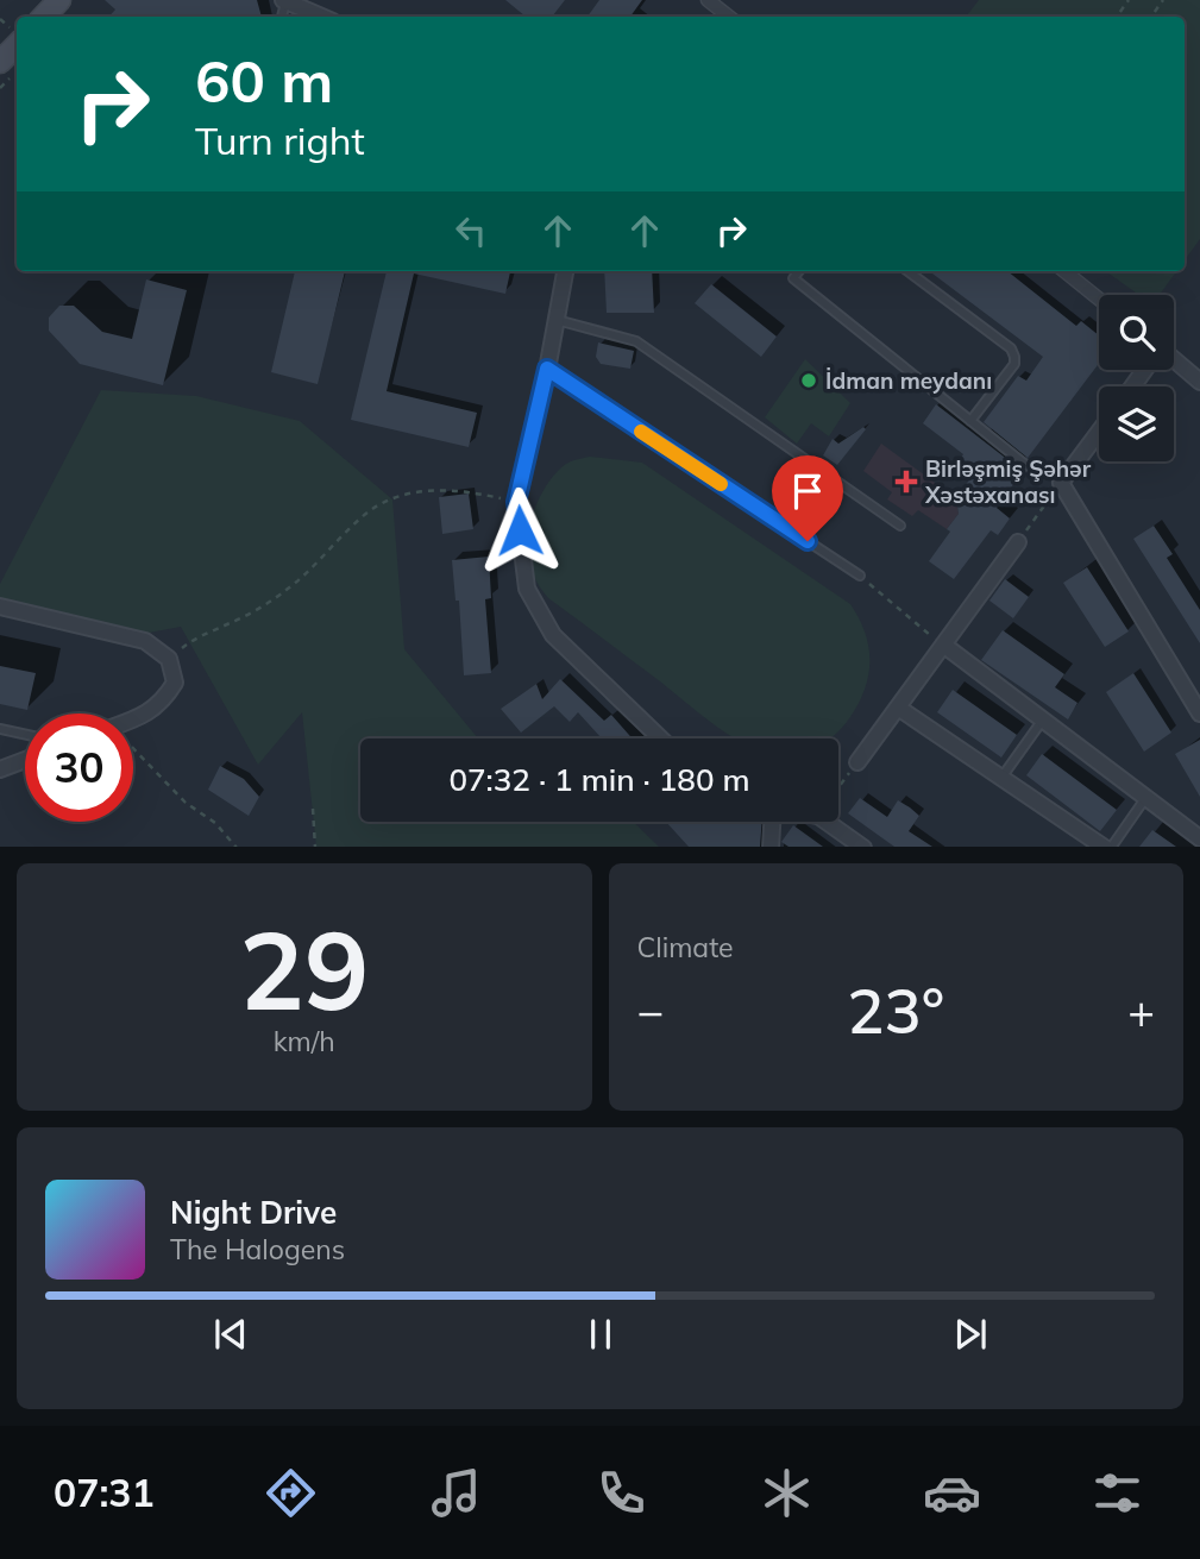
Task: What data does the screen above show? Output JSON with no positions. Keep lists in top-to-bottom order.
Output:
{
  "places": {
    "other": ["İdman meydanı"],
    "health": ["Birləşmiş Şəhər Xəstəxanası"]
  },
  "page": {
    "turn": ["60 m", "Turn right"],
    "limit": "30",
    "trip": "07:32 · 1 min · 180 m",
    "tile": [
      ["29", "km/h"],
      "Climate"
    ],
    "heat": ["−", "23°", "+"],
    "song": ["Night Drive", "The Halogens"],
    "tabs": "07:31"
  }
}
